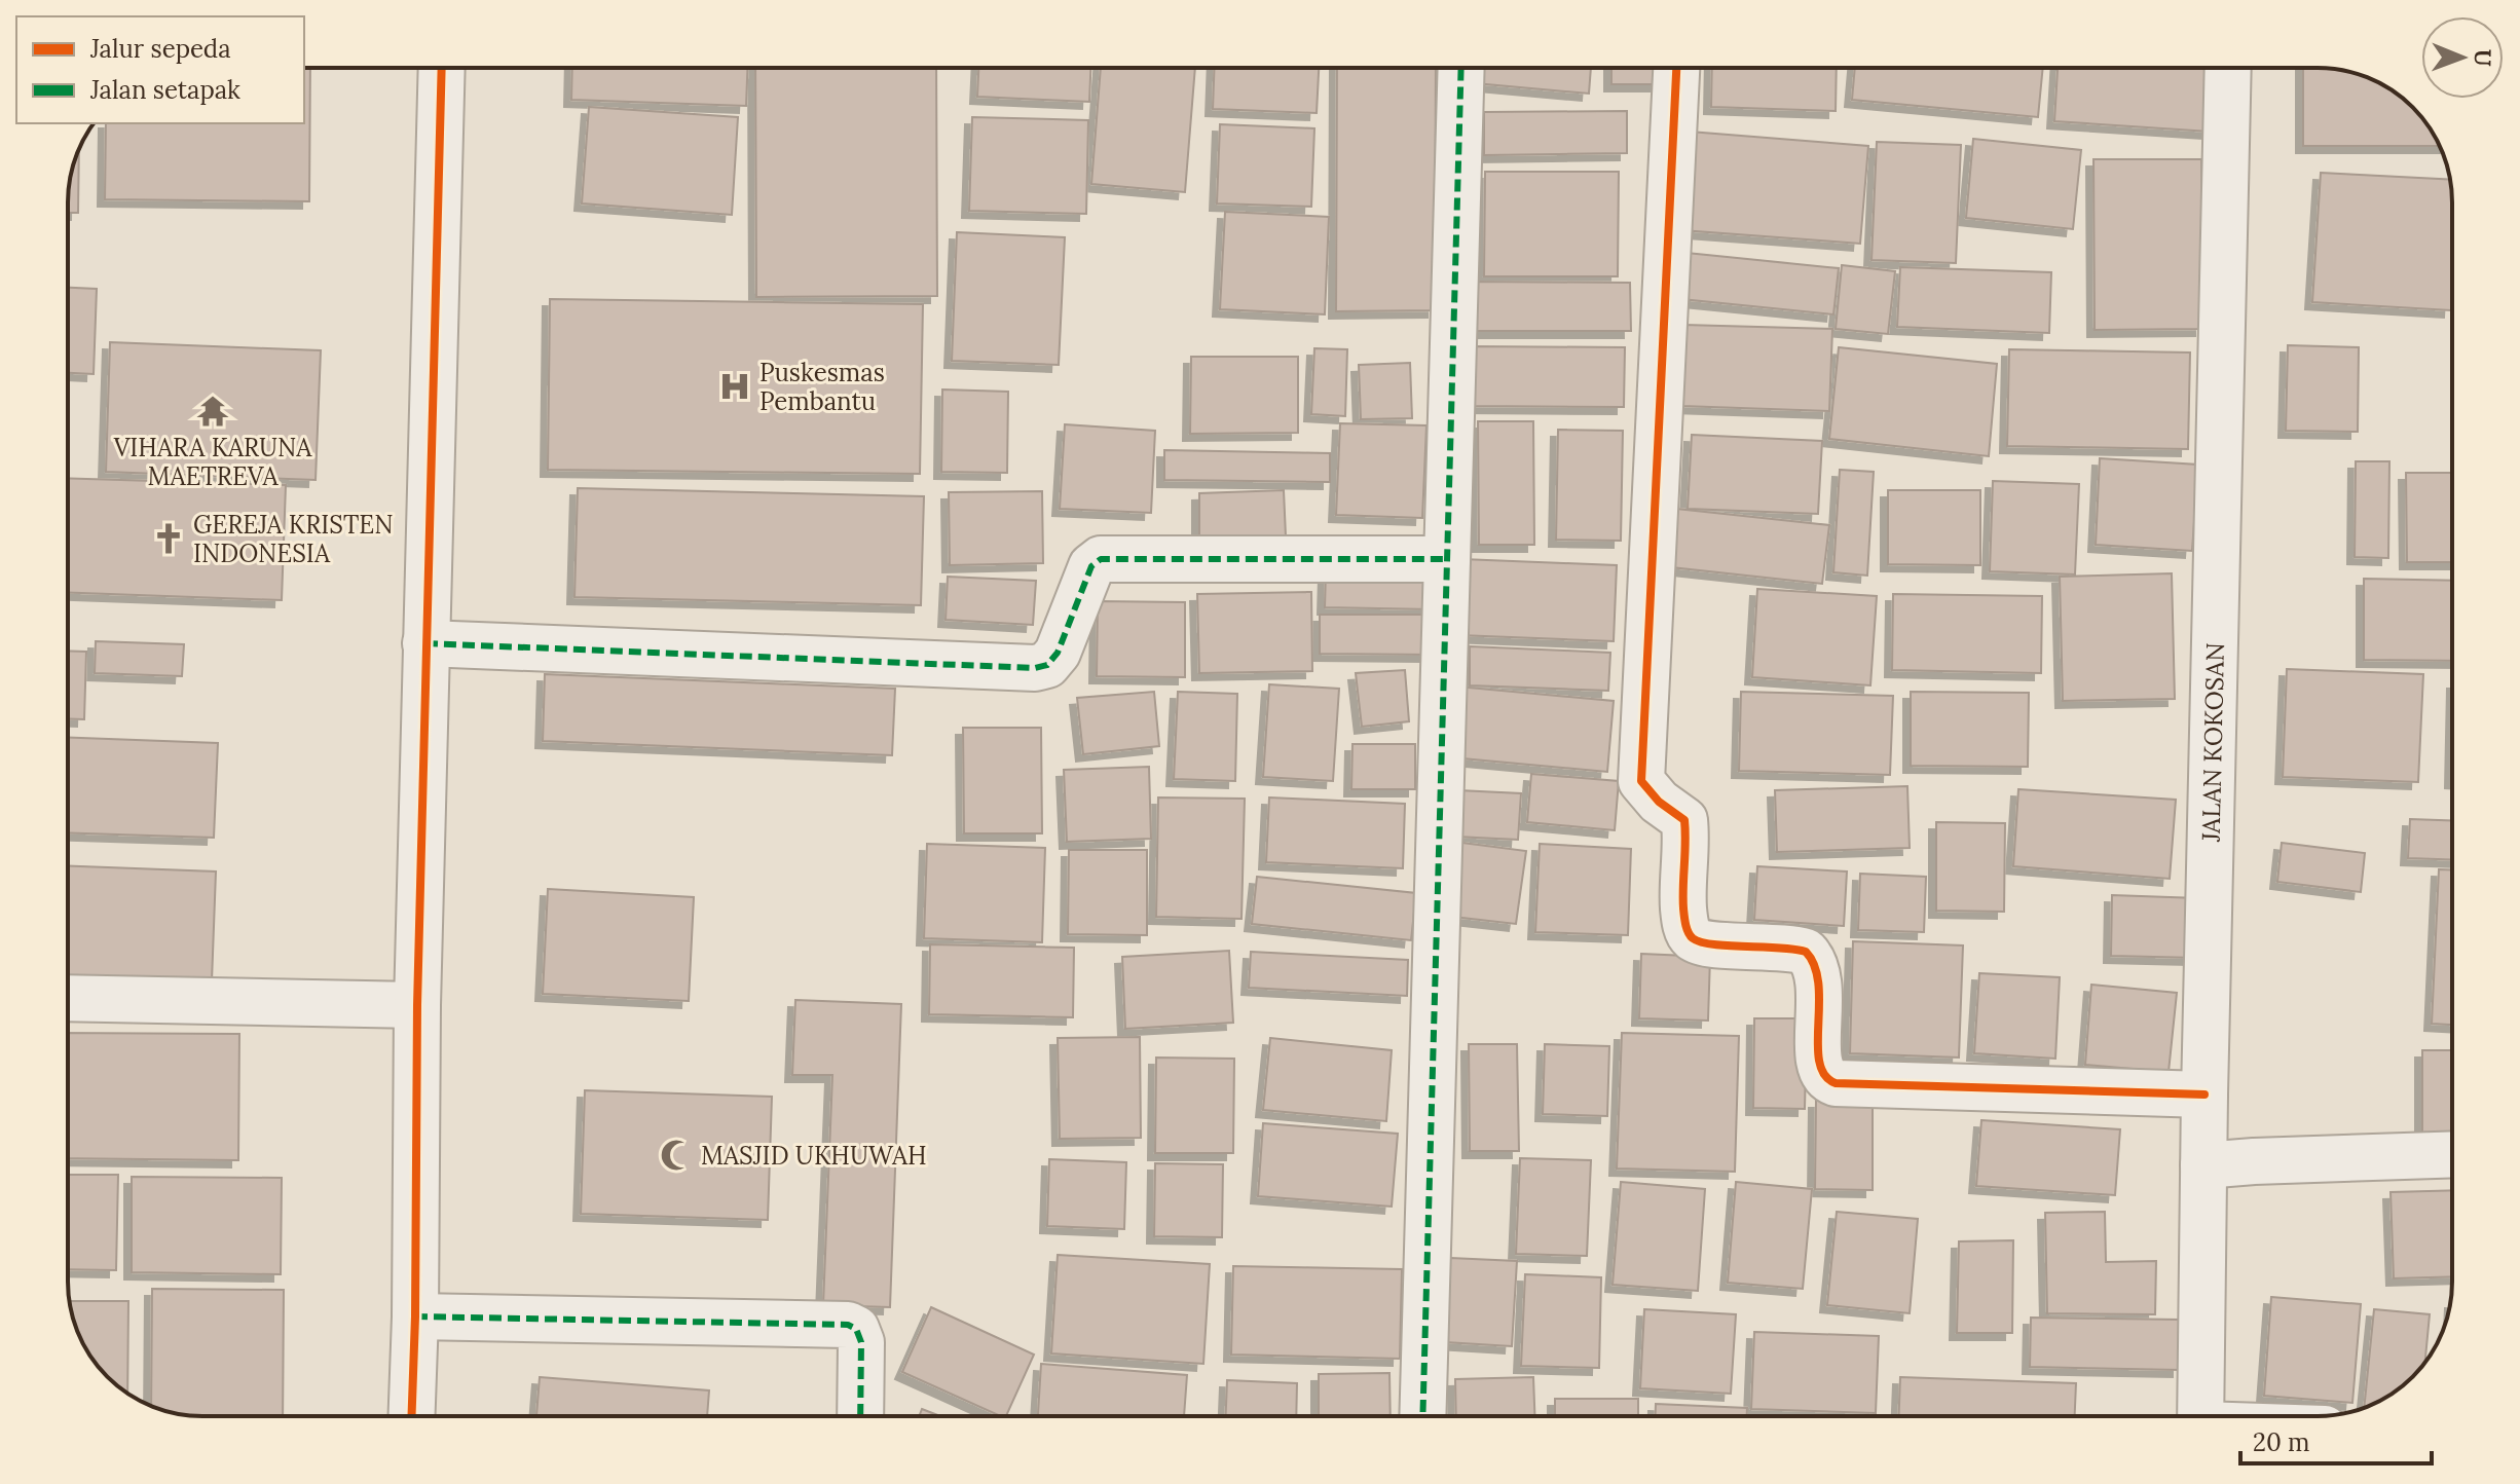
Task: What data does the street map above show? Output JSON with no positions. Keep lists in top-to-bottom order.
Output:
{
  "streets": {
    "street": ["JALAN KOKOSAN"]
  },
  "places": {
    "hospital": ["Puskesmas Pembantu"],
    "temple": ["VIHARA KARUNA MAETREVA"],
    "church": ["GEREJA KRISTEN INDONESIA"],
    "mosque": ["MASJID UKHUWAH"]
  },
  "legend": ["Jalur sepeda", "Jalan setapak"],
  "scale_bar": "20 m",
  "north": "right"
}
